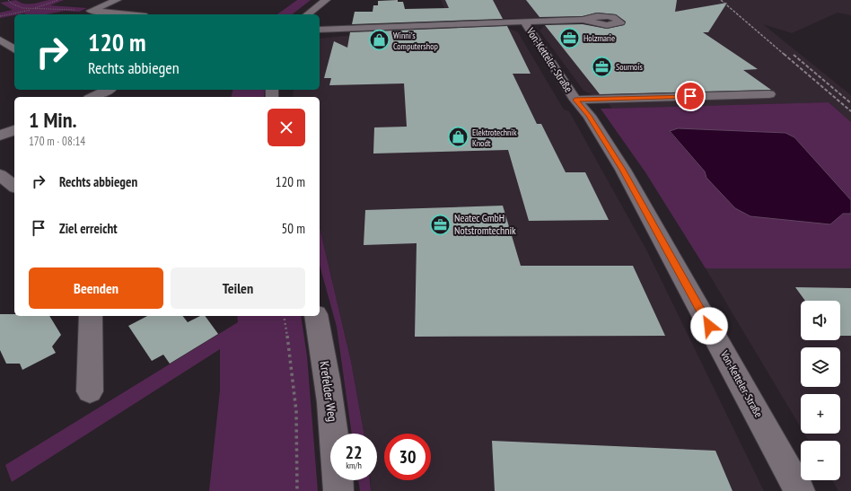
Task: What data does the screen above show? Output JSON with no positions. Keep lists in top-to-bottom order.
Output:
{
  "streets": {
    "street": ["Von-Ketteler-Straße", "Krefelder Weg"]
  },
  "places": {
    "office": ["Holzmarie", "Sournois", "Neatec GmbH Notstromtechnik"],
    "shop": ["Winni's Computershop", "Elektrotechnik Knodt"]
  },
  "page": {
    "turn": ["120 m", "Rechts abbiegen"],
    "heading": ["1 Min.", "170 m · 08:14"],
    "list": [
      {
        "name": "Rechts abbiegen",
        "value": "120 m"
      },
      {
        "name": "Ziel erreicht",
        "value": "50 m"
      }
    ],
    "buttons": ["Beenden", "Teilen"],
    "map_buttons": ["+", "−"],
    "speed": "22 km/h",
    "limit": "30"
  }
}
